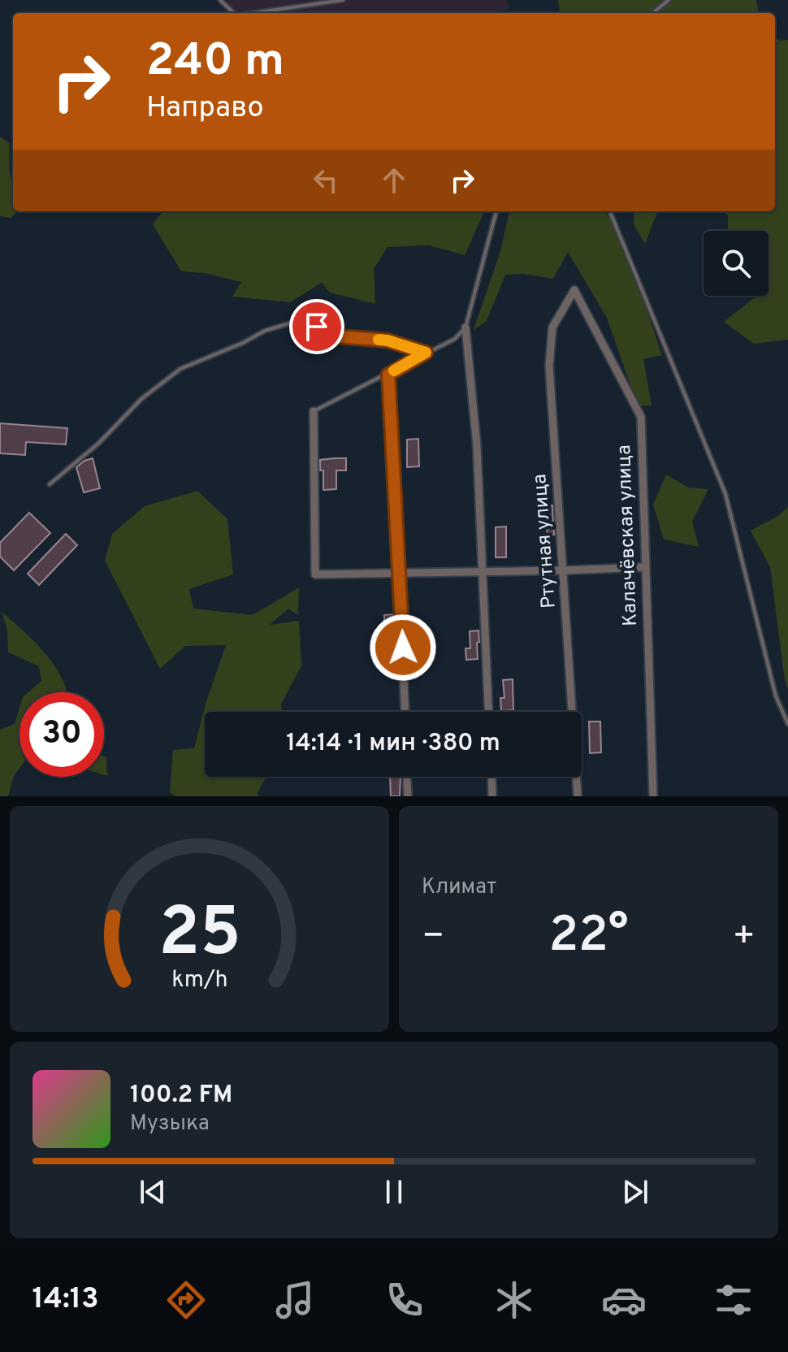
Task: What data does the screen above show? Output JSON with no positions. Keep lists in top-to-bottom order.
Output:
{
  "streets": {
    "street": ["Калачёвская улица", "Ртутная улица"]
  },
  "crossings": [
    ["Калачёвская улица", "Ртутная улица"]
  ],
  "page": {
    "turn": ["240 m", "Направо"],
    "limit": "30",
    "trip": "14:14 · 1 мин · 380 m",
    "tile": "Климат",
    "heat": ["−", "22°", "+"],
    "song": ["100.2 FM", "Музыка"],
    "tabs": "14:13",
    "gauge": ["25", "km/h"]
  }
}
